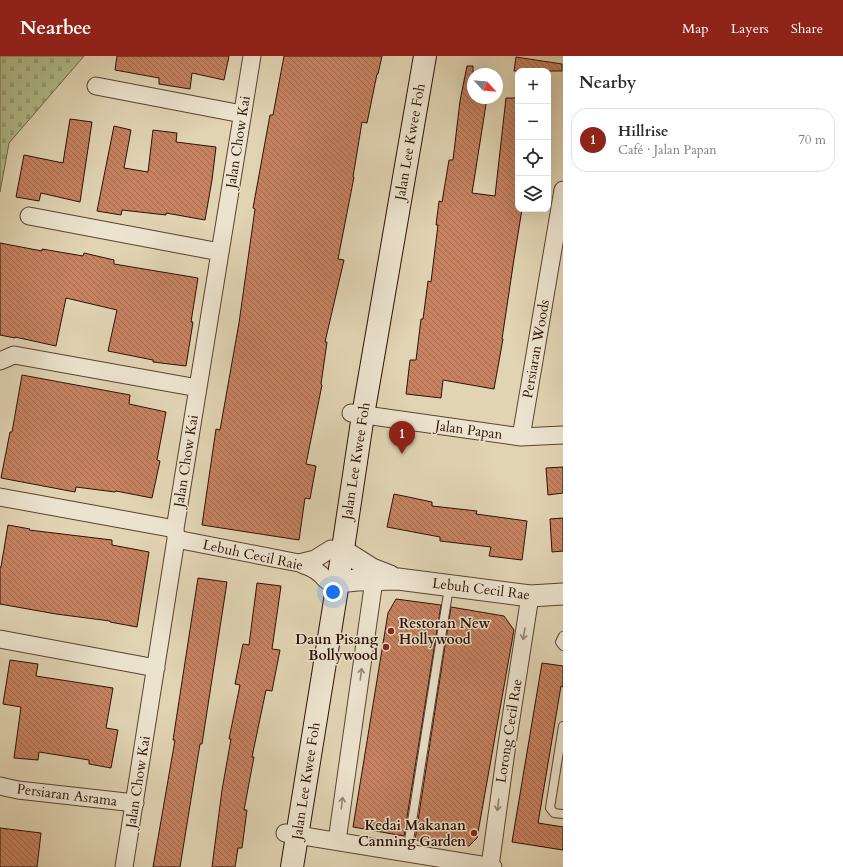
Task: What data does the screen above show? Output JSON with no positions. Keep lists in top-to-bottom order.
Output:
{
  "streets": {
    "main road": ["Jalan Lee Kwee Foh"],
    "street": [
      "Jalan Chow Kai",
      "Persiaran Woods",
      "Jalan Papan",
      "Lebuh Cecil Raie",
      "Lebuh Cecil Rae",
      "Lorong Cecil Rae",
      "Persiaran Asrama"
    ]
  },
  "crossings": [
    ["Jalan Chow Kai", "Lebuh Cecil Raie"],
    ["Jalan Chow Kai", "Persiaran Asrama"],
    ["Jalan Lee Kwee Foh", "Jalan Papan"],
    ["Jalan Lee Kwee Foh", "Lebuh Cecil Raie"],
    ["Jalan Lee Kwee Foh", "Lebuh Cecil Rae"],
    ["Persiaran Woods", "Jalan Papan"],
    ["Lebuh Cecil Raie", "Lebuh Cecil Rae"],
    ["Lebuh Cecil Rae", "Lorong Cecil Rae"]
  ],
  "one_way": ["Lorong Cecil Rae"],
  "places": ["Restoran New Hollywood", "Daun Pisang Bollywood", "Kedai Makanan Canning Garden"],
  "north": "bottom right",
  "page": {
    "header": "Nearbee",
    "nav": ["Map", "Layers", "Share"],
    "heading": "Nearby",
    "map_buttons": ["+", "−"],
    "list": [
      {
        "mark": "1",
        "name": "Hillrise",
        "note": "Café · Jalan Papan",
        "value": "70 m"
      }
    ],
    "pins": "1"
  }
}
